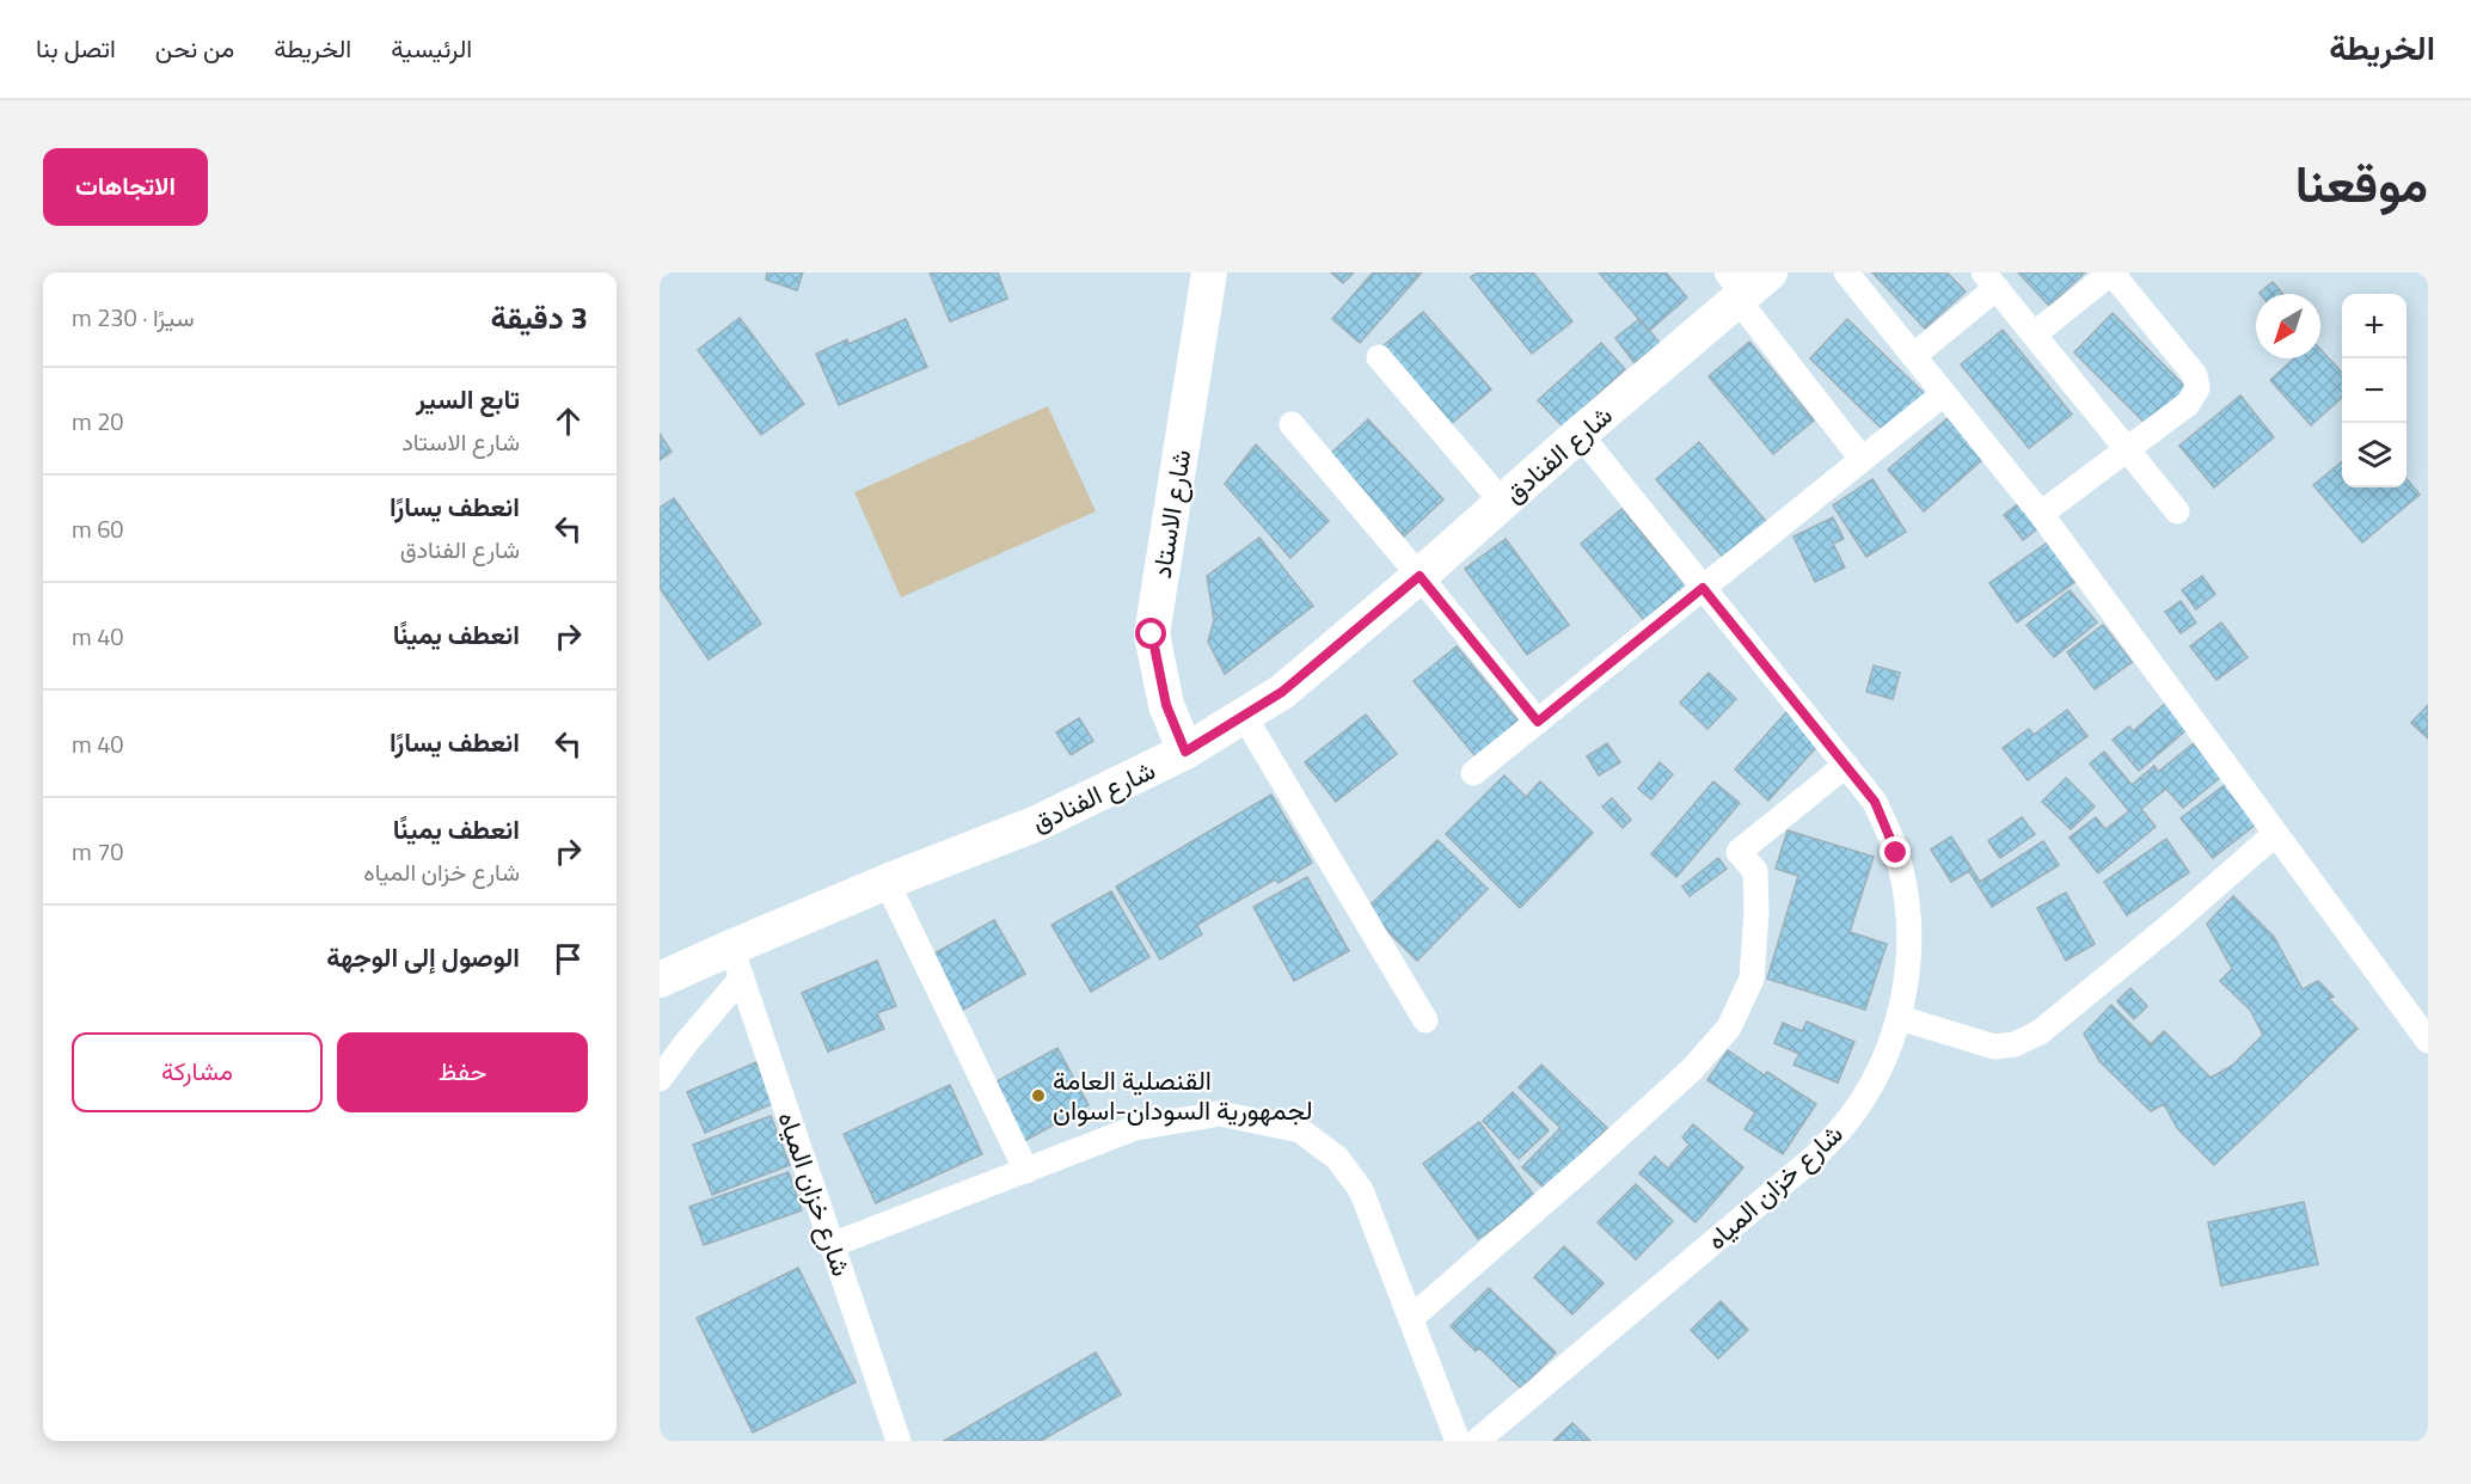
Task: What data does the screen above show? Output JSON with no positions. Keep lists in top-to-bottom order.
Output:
{
  "streets": {
    "street": ["شارع الفنادق", "شارع الاستاد", "شارع خزان المياه"]
  },
  "crossings": [
    ["شارع الفنادق", "شارع الاستاد"],
    ["شارع الفنادق", "شارع خزان المياه"]
  ],
  "places": ["القنصلية العامة لجمهورية السودان-اسوان"],
  "north": "bottom left",
  "page": {
    "header": "الخريطة",
    "nav": [
      "الرئيسية",
      "الخريطة",
      "من نحن",
      "اتصل بنا"
    ],
    "title": "موقعنا",
    "buttons": [
      "الاتجاهات",
      ["حفظ", "مشاركة"]
    ],
    "heading": ["3 دقيقة", "سيرًا · 230 m"],
    "map_buttons": ["+", "−"],
    "list": [
      ["تابع السير", "شارع الاستاد", "20 m"],
      ["انعطف يسارًا", "شارع الفنادق", "60 m"],
      ["انعطف يمينًا", "40 m"],
      ["انعطف يسارًا", "40 m"],
      ["انعطف يمينًا", "شارع خزان المياه", "70 m"],
      "الوصول إلى الوجهة"
    ]
  }
}
